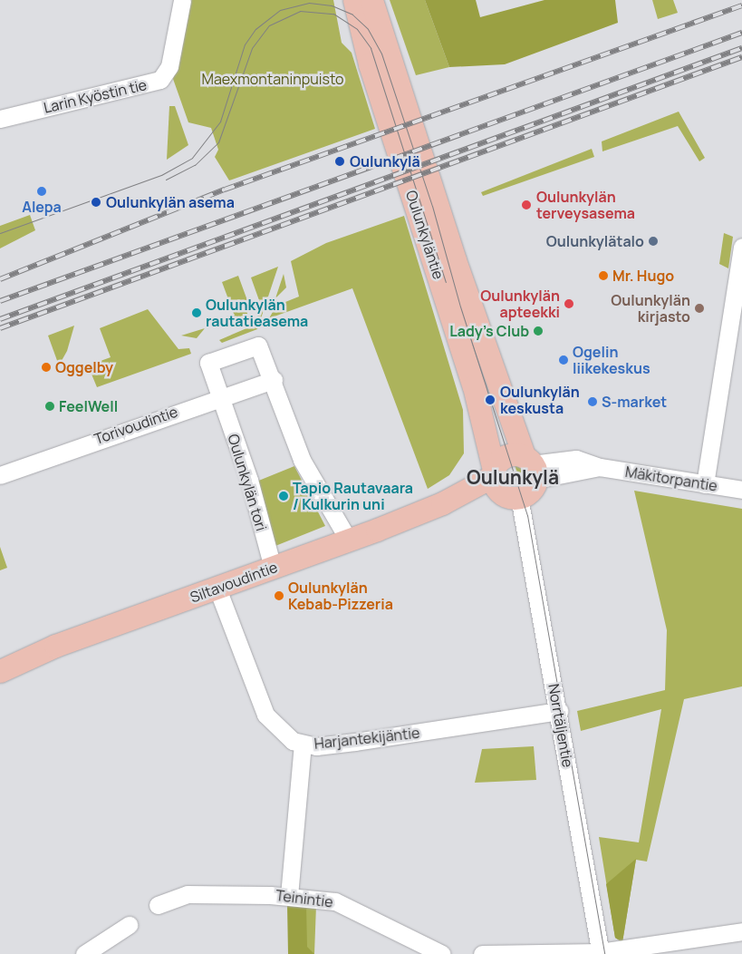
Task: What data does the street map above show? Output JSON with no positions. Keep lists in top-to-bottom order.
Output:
{
  "streets": {
    "main road": ["Oulunkyläntie", "Siltavoudintie"],
    "street": [
      "Larin Kyöstin tie",
      "Torivoudintie",
      "Mäkitorpantie",
      "Oulunkylän tori",
      "Norrtäljentie",
      "Harjantekijäntie",
      "Teinintie"
    ]
  },
  "crossings": [
    ["Oulunkyläntie", "Mäkitorpantie"],
    ["Oulunkyläntie", "Siltavoudintie"],
    ["Oulunkyläntie", "Norrtäljentie"],
    ["Torivoudintie", "Oulunkylän tori"],
    ["Oulunkylän tori", "Siltavoudintie"],
    ["Siltavoudintie", "Norrtäljentie"],
    ["Siltavoudintie", "Harjantekijäntie"],
    ["Norrtäljentie", "Harjantekijäntie"]
  ],
  "districts": ["Oulunkylä"],
  "parks": ["Maexmontaninpuisto"],
  "places": [
    "Oulunkylä",
    "Alepa",
    "Oulunkylän asema",
    "Oulunkylän terveysasema",
    "Oulunkylätalo",
    "Mr. Hugo",
    "Oulunkylän apteekki",
    "Oulunkylän kirjasto",
    "Oulunkylän rautatieasema",
    "Lady's Club",
    "Ogelin liikekeskus",
    "Oggelby",
    "Oulunkylän keskusta",
    "S-market",
    "FeelWell",
    "Tapio Rautavaara / Kulkurin uni",
    "Oulunkylän Kebab-Pizzeria"
  ]
}
